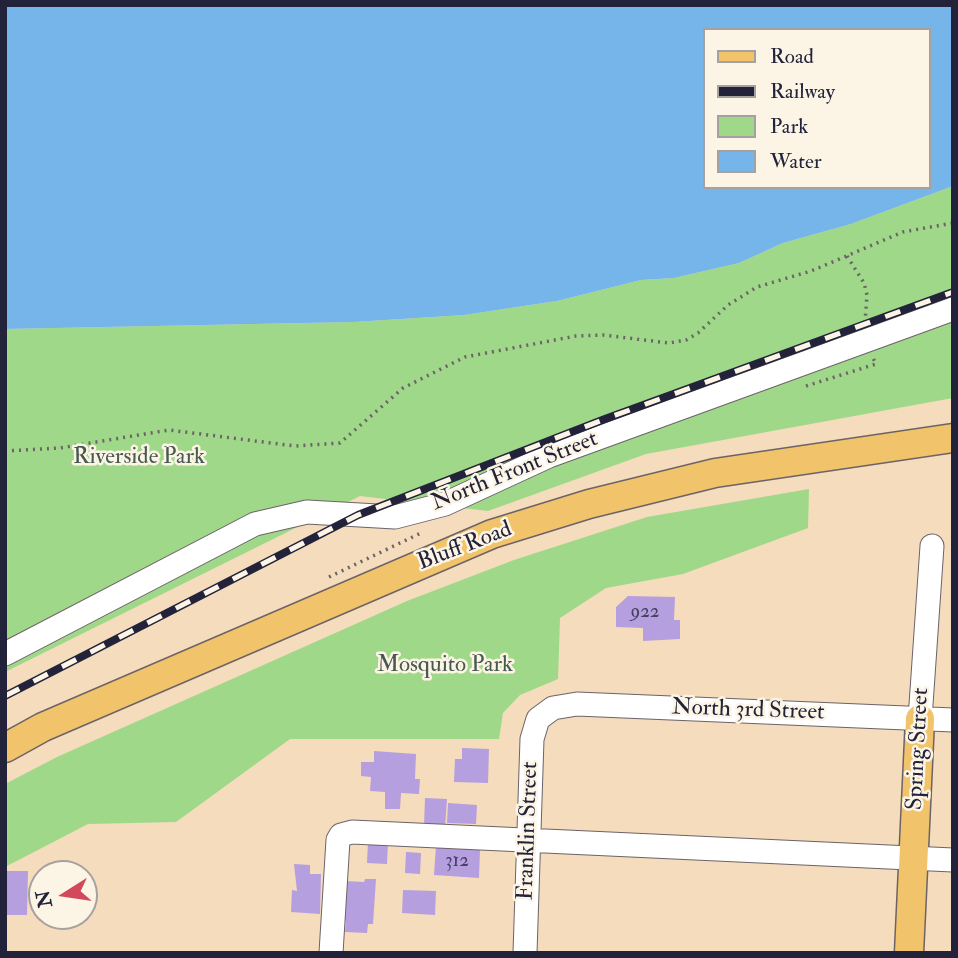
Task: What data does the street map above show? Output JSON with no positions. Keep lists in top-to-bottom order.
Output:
{
  "streets": {
    "main road": ["Bluff Road", "Spring Street"],
    "street": ["North Front Street", "North 3rd Street", "Franklin Street"]
  },
  "crossings": [
    ["North 3rd Street", "Spring Street"],
    ["North 3rd Street", "Franklin Street"]
  ],
  "parks": ["Riverside Park", "Mosquito Park"],
  "house_numbers": ["922", "312"],
  "legend": [
    "Road",
    "Railway",
    "Park",
    "Water"
  ],
  "north": "left"
}
